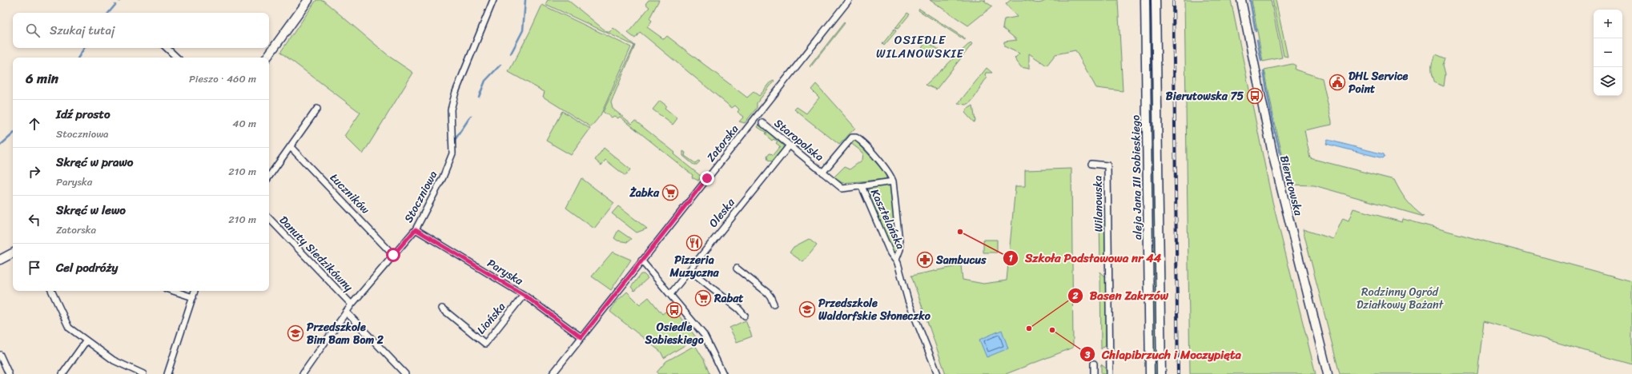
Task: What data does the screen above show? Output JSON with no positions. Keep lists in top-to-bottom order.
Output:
{
  "streets": {
    "main road": ["aleja Jana III Sobieskiego", "Bierutowska"],
    "street": [
      "Staropolska",
      "Zatorska",
      "Łuczników",
      "Stoczniowa",
      "Wilanowska",
      "Oleska",
      "Kasztelańska",
      "Danuty Siedzikówny",
      "Paryska",
      "Liońska"
    ]
  },
  "crossings": [
    ["Staropolska", "Oleska"],
    ["Staropolska", "Kasztelańska"],
    ["Zatorska", "Paryska"],
    ["Łuczników", "Stoczniowa"],
    ["Stoczniowa", "Danuty Siedzikówny"],
    ["Stoczniowa", "Paryska"],
    ["Paryska", "Liońska"]
  ],
  "districts": ["OSIEDLE WILANOWSKIE"],
  "parks": ["Rodzinny Ogród Działkowy Bażant"],
  "places": {
    "public building": ["DHL Service Point"],
    "bus stop": ["Bierutowska 75", "Osiedle Sobieskiego"],
    "supermarket": ["Żabka", "Rabat"],
    "other": ["Szkoła Podstawowa nr 44", "Basen Zakrzów", "Chlapibrzuch i Moczypięta"],
    "restaurant": ["Pizzeria Muzyczna"],
    "pharmacy": ["Sambucus"],
    "school or university": ["Przedszkole Waldorfskie Słoneczko", "Przedszkole Bim Bam Bom 2"]
  },
  "page": {
    "map_buttons": ["+", "−"],
    "search": "Szukaj tutaj",
    "heading": ["6 min", "Pieszo · 460 m"],
    "list": [
      ["Idź prosto", "Stoczniowa", "40 m"],
      ["Skręć w prawo", "Paryska", "210 m"],
      ["Skręć w lewo", "Zatorska", "210 m"],
      "Cel podróży"
    ]
  }
}
